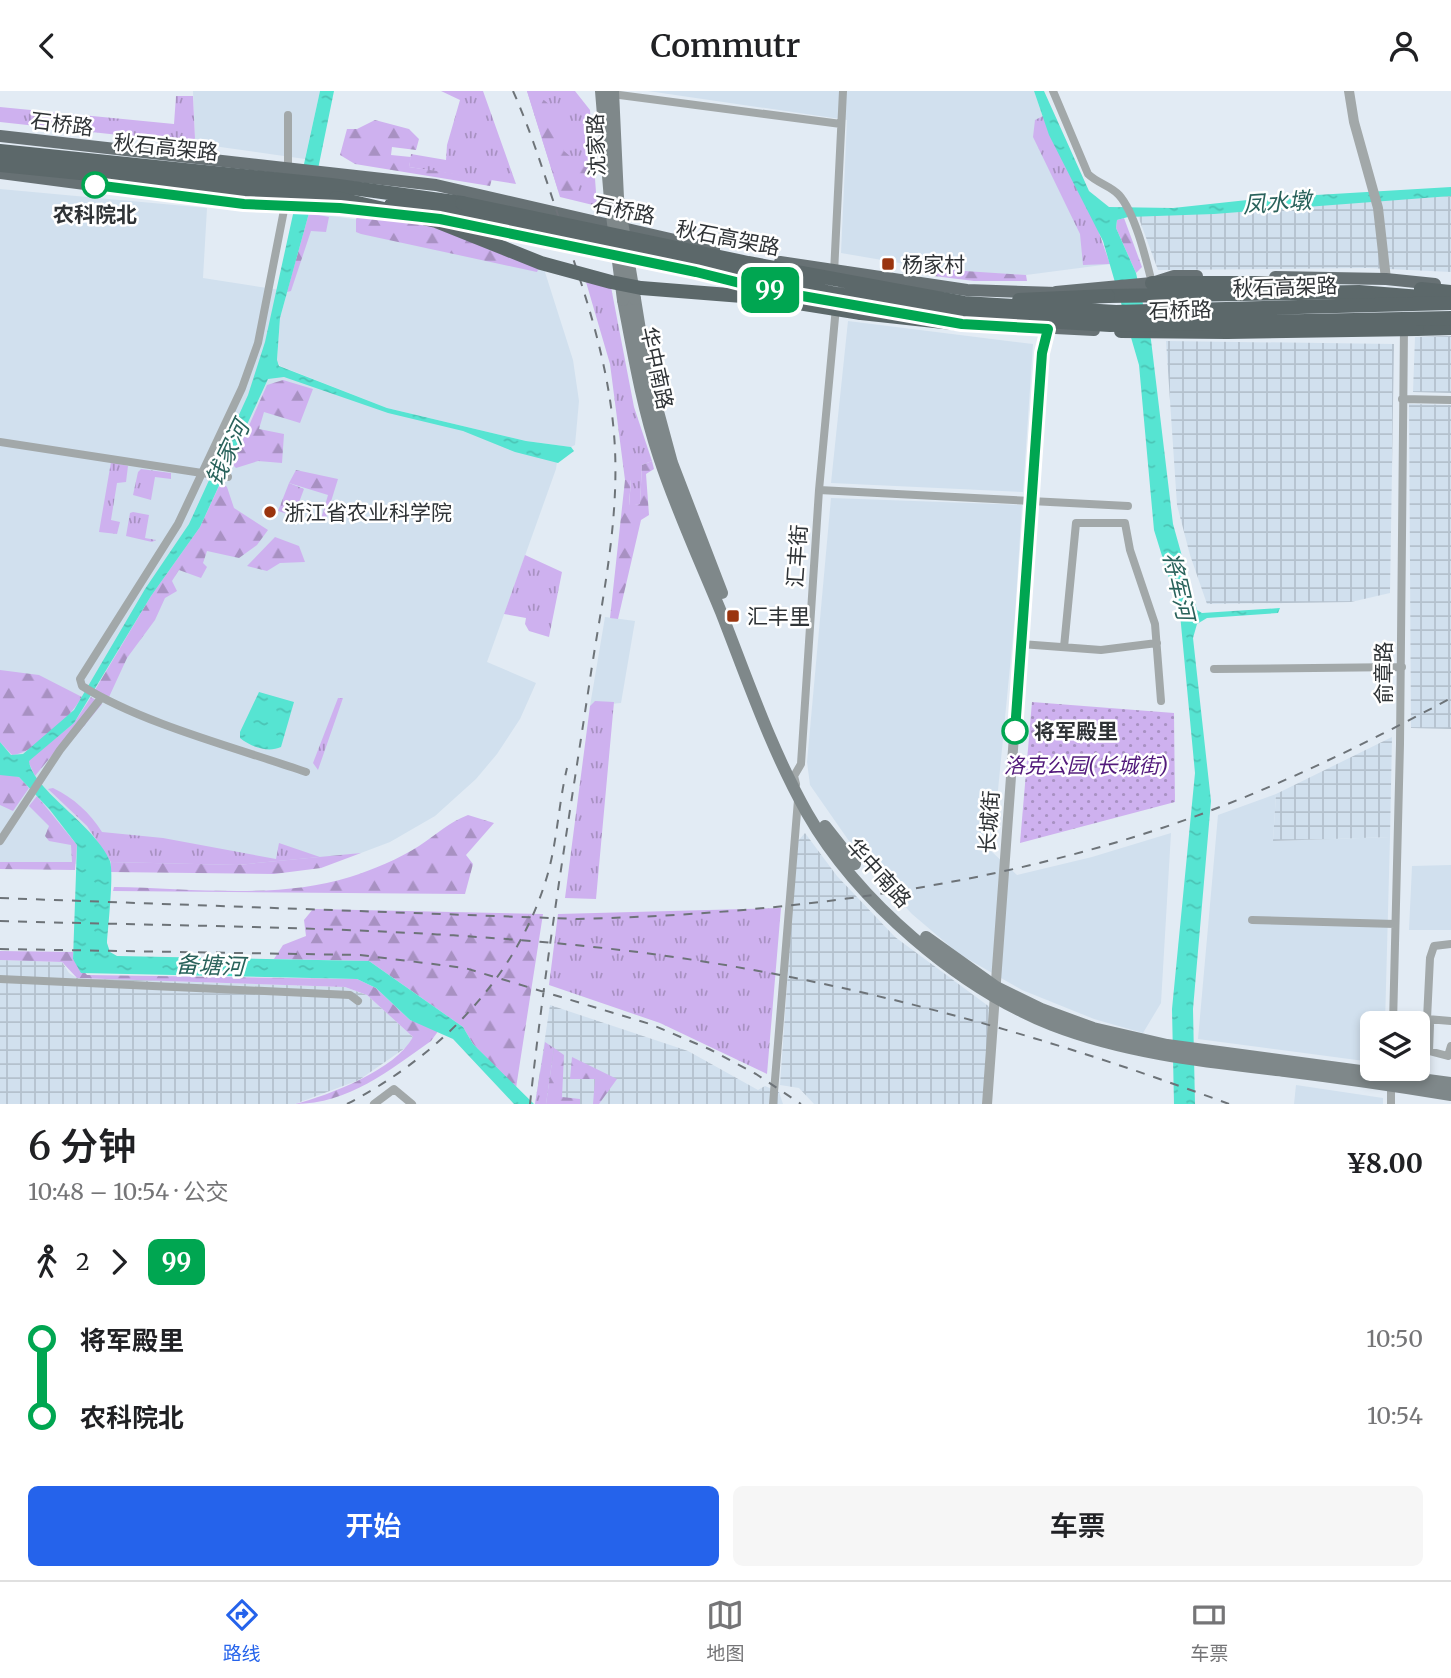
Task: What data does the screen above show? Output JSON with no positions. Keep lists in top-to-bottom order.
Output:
{
  "streets": {
    "highway": ["秋石高架路"],
    "main road": ["石桥路", "沈家路", "华中南路"],
    "street": ["汇丰街", "俞章路", "长城街"]
  },
  "crossings": [
    ["石桥路", "汇丰街"],
    ["石桥路", "俞章路"],
    ["石桥路", "长城街"],
    ["沈家路", "华中南路"],
    ["华中南路", "汇丰街"],
    ["华中南路", "长城街"]
  ],
  "water": [
    "凤水墩",
    "钱家河",
    "将军河",
    "备塘河"
  ],
  "parks": ["洛克公园(长城街)"],
  "places": {
    "other": ["农科院北", "浙江省农业科学院", "将军殿里"],
    "transit": ["杨家村", "汇丰里"]
  },
  "lines": ["bus line 99"],
  "page": {
    "header": "Commutr",
    "on_map": "99",
    "heading": ["6 分钟", "10:48 – 10:54 · 公交", "¥8.00"],
    "legs": ["2", "99"],
    "list": [
      {
        "name": "将军殿里",
        "value": "10:50"
      },
      {
        "name": "农科院北",
        "value": "10:54"
      }
    ],
    "buttons": ["开始", "车票"],
    "tabs": ["路线", "地图", "车票"]
  }
}
